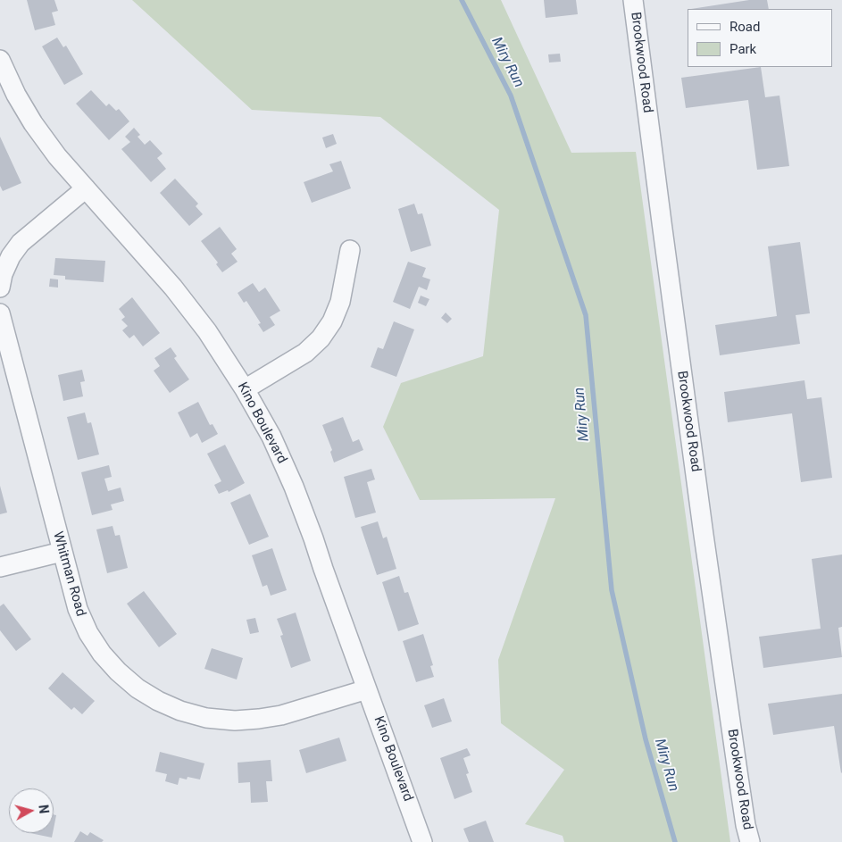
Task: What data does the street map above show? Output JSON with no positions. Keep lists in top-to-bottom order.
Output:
{
  "streets": {
    "street": ["Brookwood Road", "Kino Boulevard", "Whitman Road"]
  },
  "crossings": [
    ["Kino Boulevard", "Whitman Road"]
  ],
  "water": ["Miry Run"],
  "legend": ["Road", "Park"],
  "north": "right"
}
